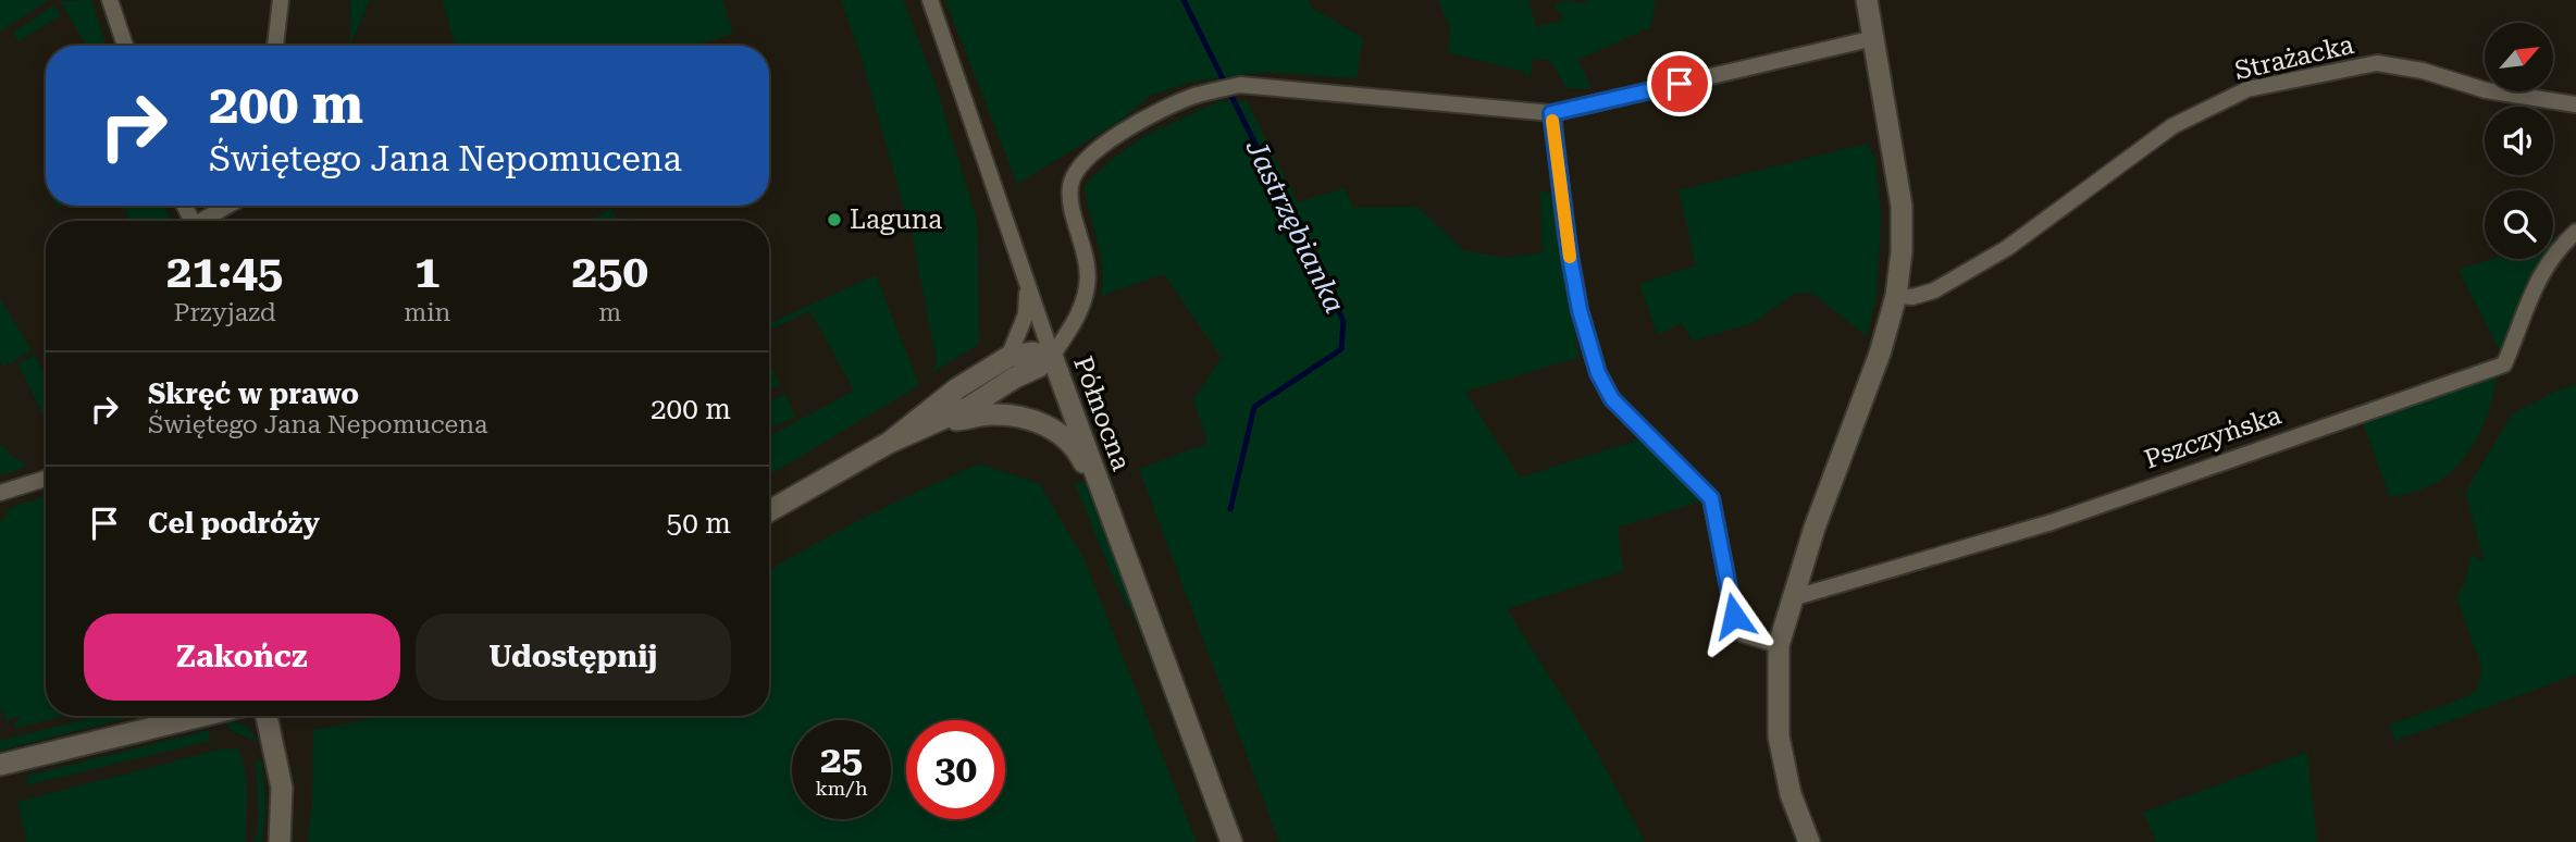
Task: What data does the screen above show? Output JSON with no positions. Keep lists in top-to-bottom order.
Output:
{
  "streets": {
    "street": ["Strażacka", "Północna", "Pszczyńska"]
  },
  "water": ["Jastrzębianka"],
  "places": ["Laguna"],
  "north": "top right",
  "page": {
    "turn": ["200 m", "Świętego Jana Nepomucena"],
    "eta": [
      "21:45",
      "Przyjazd",
      "1",
      "min",
      "250",
      "m"
    ],
    "list": [
      {
        "name": "Skręć w prawo",
        "note": "Świętego Jana Nepomucena",
        "value": "200 m"
      },
      {
        "name": "Cel podróży",
        "value": "50 m"
      }
    ],
    "buttons": ["Zakończ", "Udostępnij"],
    "speed": "25 km/h",
    "limit": "30"
  }
}
